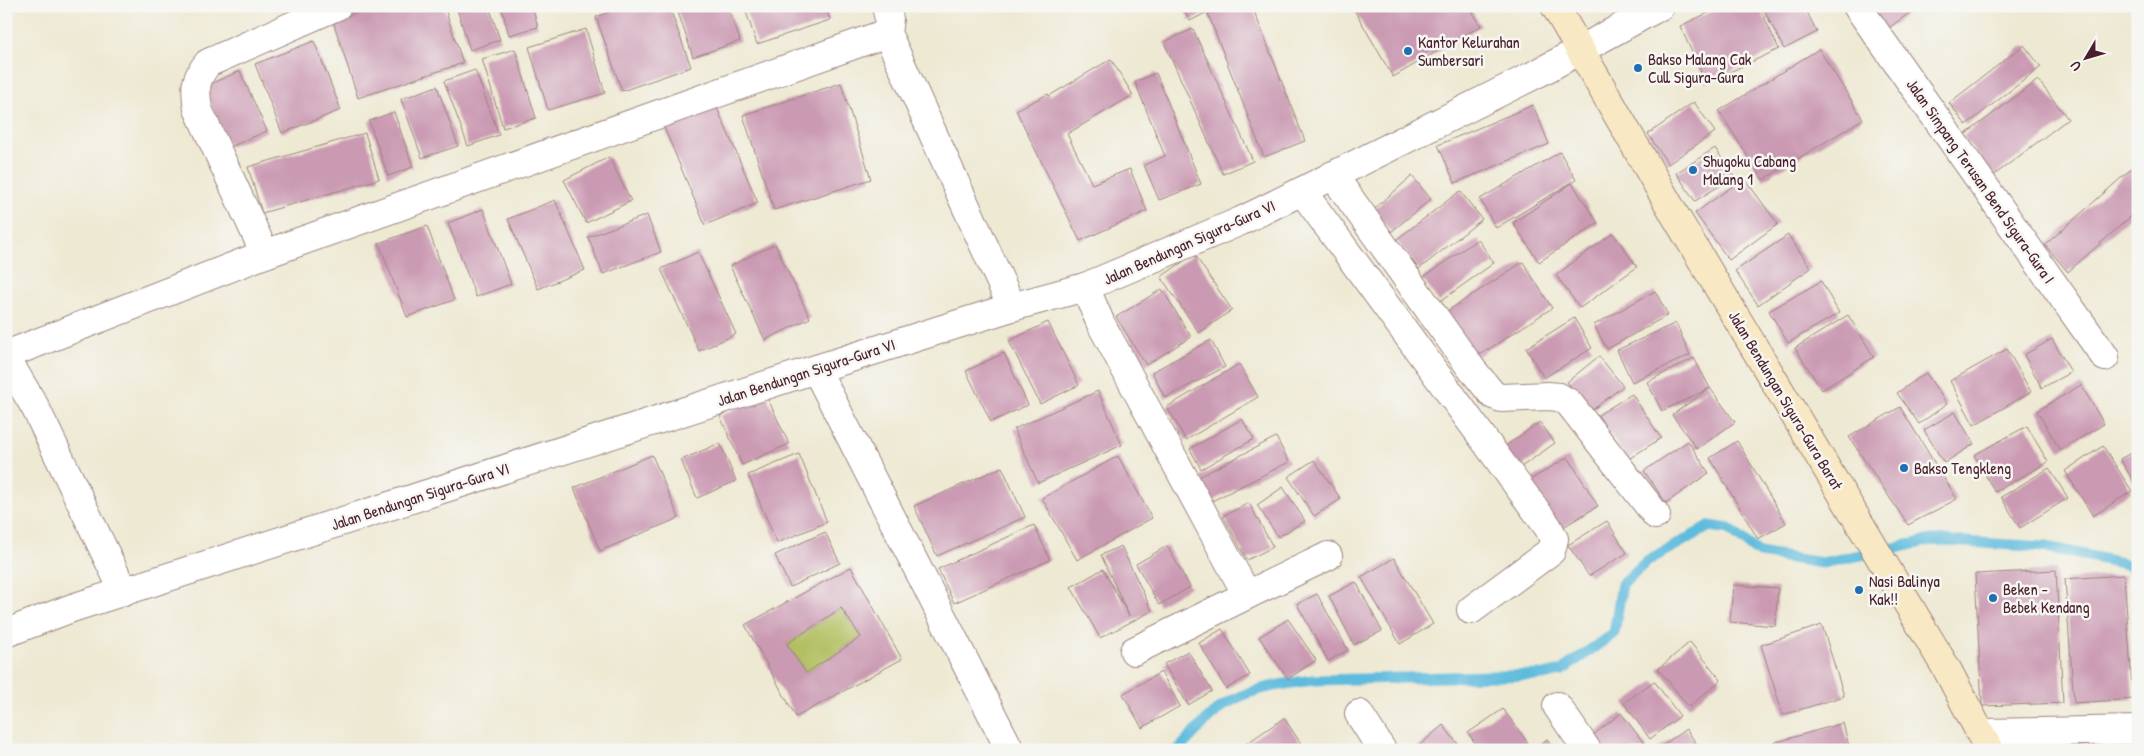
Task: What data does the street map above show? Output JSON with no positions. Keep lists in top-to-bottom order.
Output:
{
  "streets": {
    "main road": ["Jalan Bendungan Sigura-Gura Barat"],
    "street": ["Jalan Simpang Terusan Bend Sigura-Gura I", "Jalan Bendungan Sigura-Gura VI"]
  },
  "crossings": [
    ["Jalan Bendungan Sigura-Gura VI", "Jalan Bendungan Sigura-Gura Barat"]
  ],
  "places": [
    "Kantor Kelurahan Sumbersari",
    "Bakso Malang Cak Cull Sigura-Gura",
    "Shugoku Cabang Malang 1",
    "Bakso Tengkleng",
    "Nasi Balinya Kak!!",
    "Beken - Bebek Kendang"
  ],
  "north": "bottom left"
}
